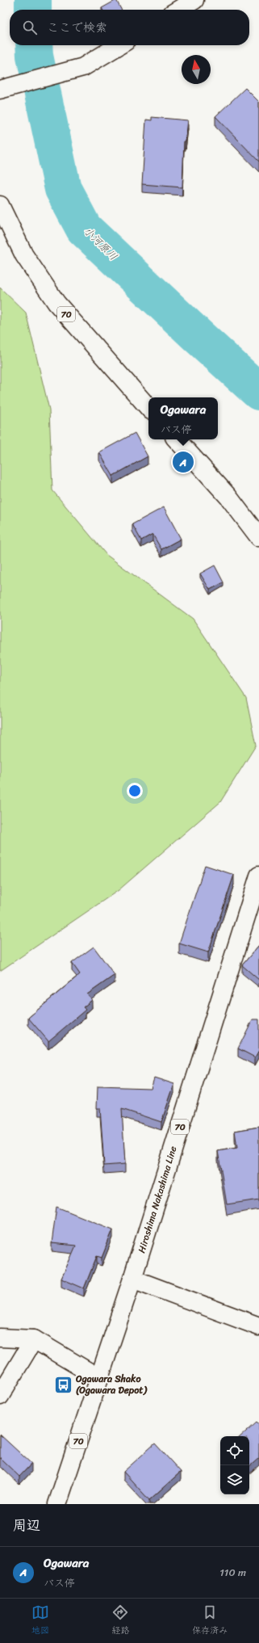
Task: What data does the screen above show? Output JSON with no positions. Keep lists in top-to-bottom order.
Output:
{
  "streets": {
    "main road": ["70", "Hiroshima Nakashima Line"]
  },
  "water": ["小河原川"],
  "places": {
    "bus stop": ["Ogawara Shako (Ogawara Depot)"]
  },
  "north": "top",
  "page": {
    "search": "ここで検索",
    "popup": ["Ogawara", "バス停"],
    "pins": "A",
    "heading": "周辺",
    "list": [
      {
        "mark": "A",
        "name": "Ogawara",
        "note": "バス停",
        "value": "110 m"
      }
    ],
    "nav": ["地図", "経路", "保存済み"]
  }
}
